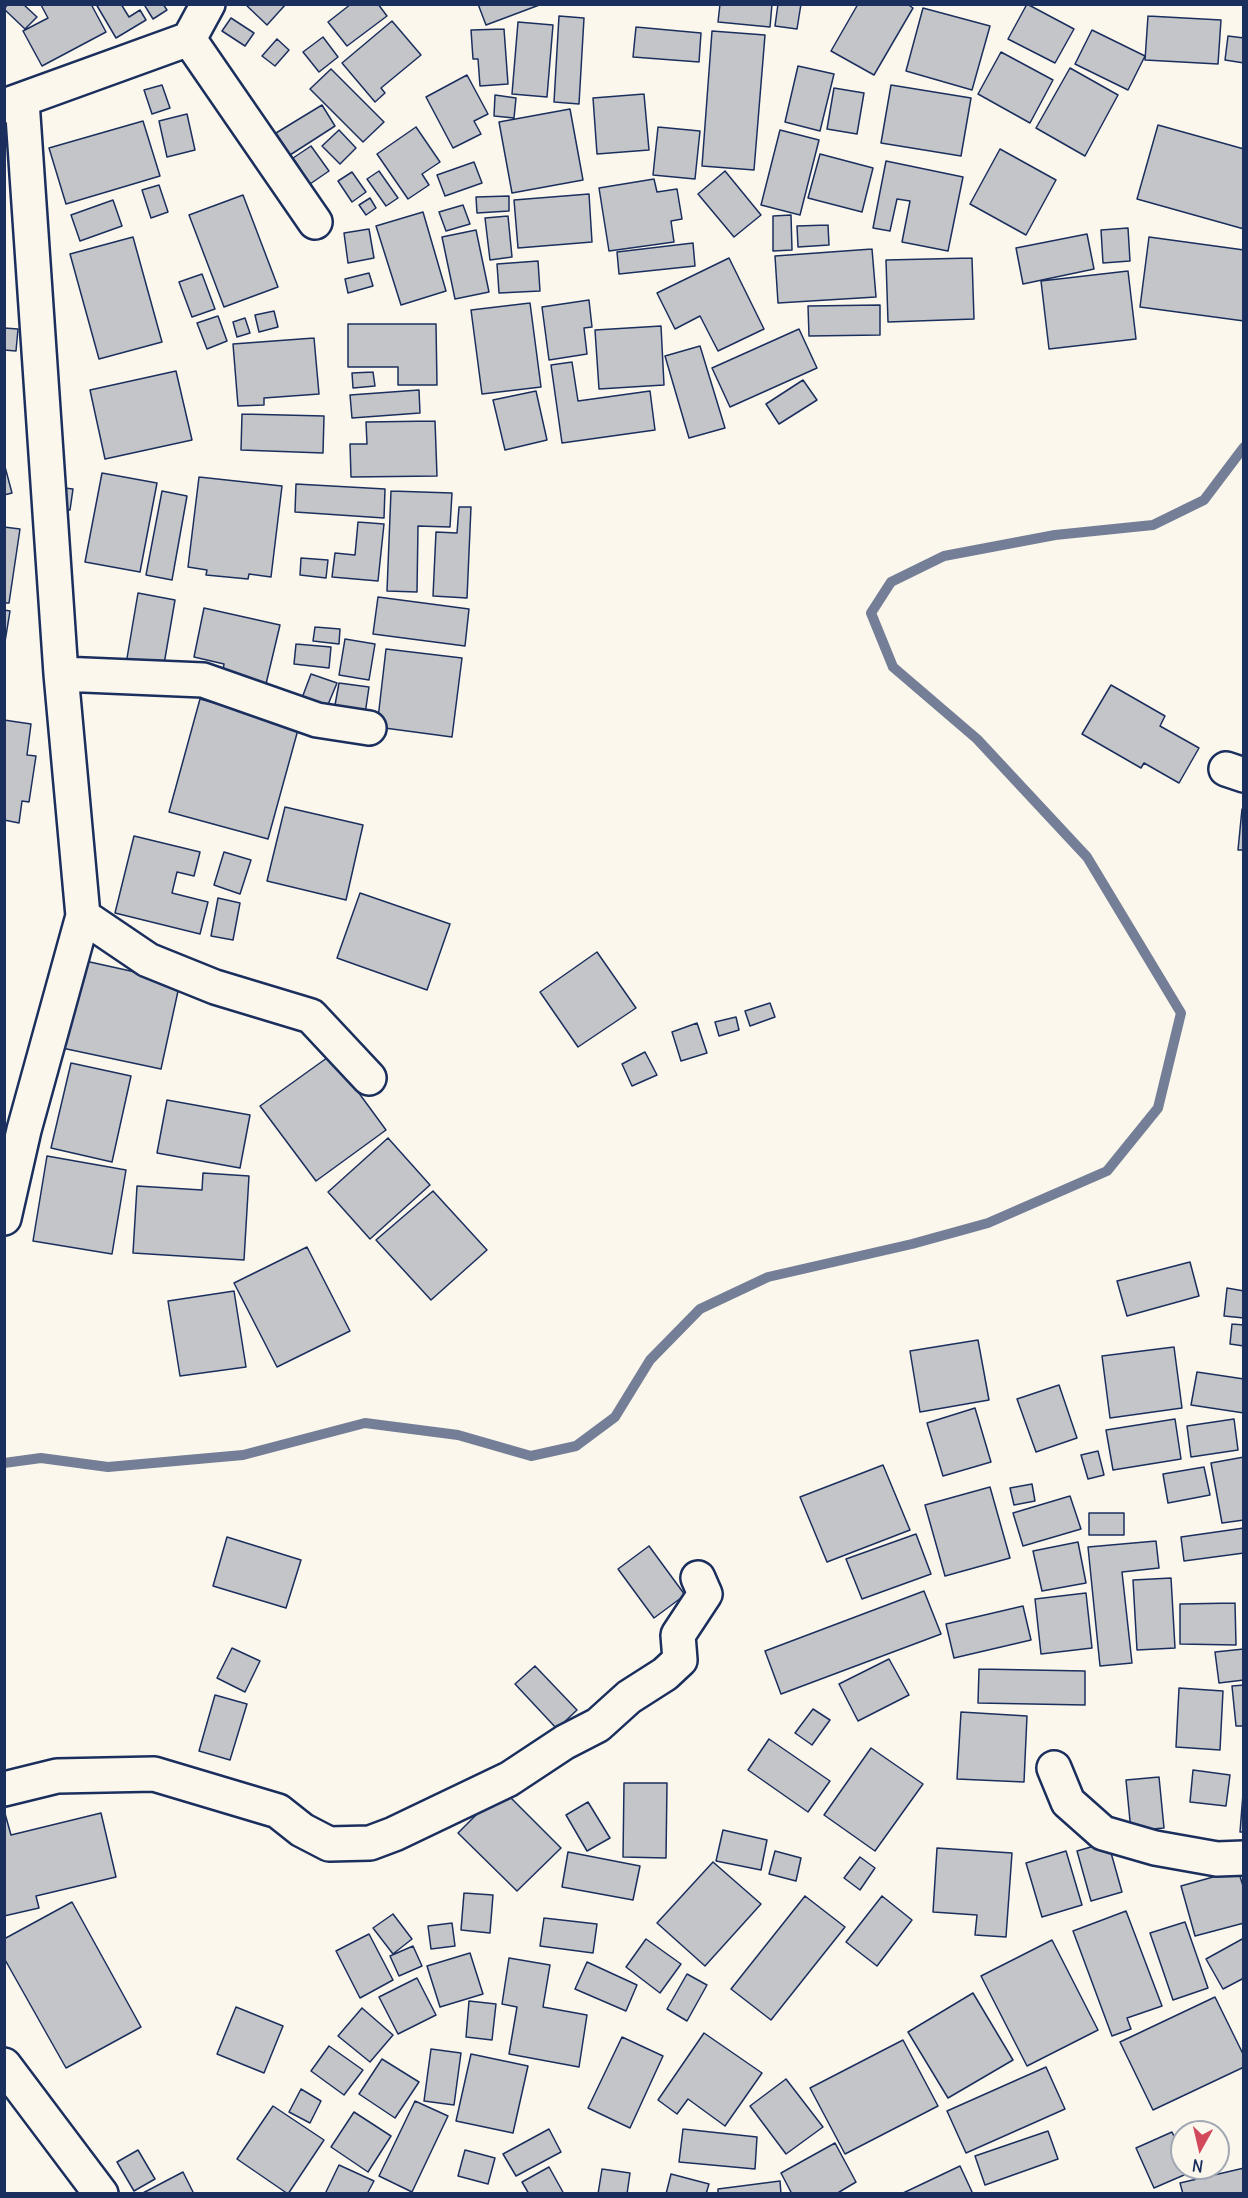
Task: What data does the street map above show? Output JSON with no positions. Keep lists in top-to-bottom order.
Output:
{
  "north": "bottom"
}
